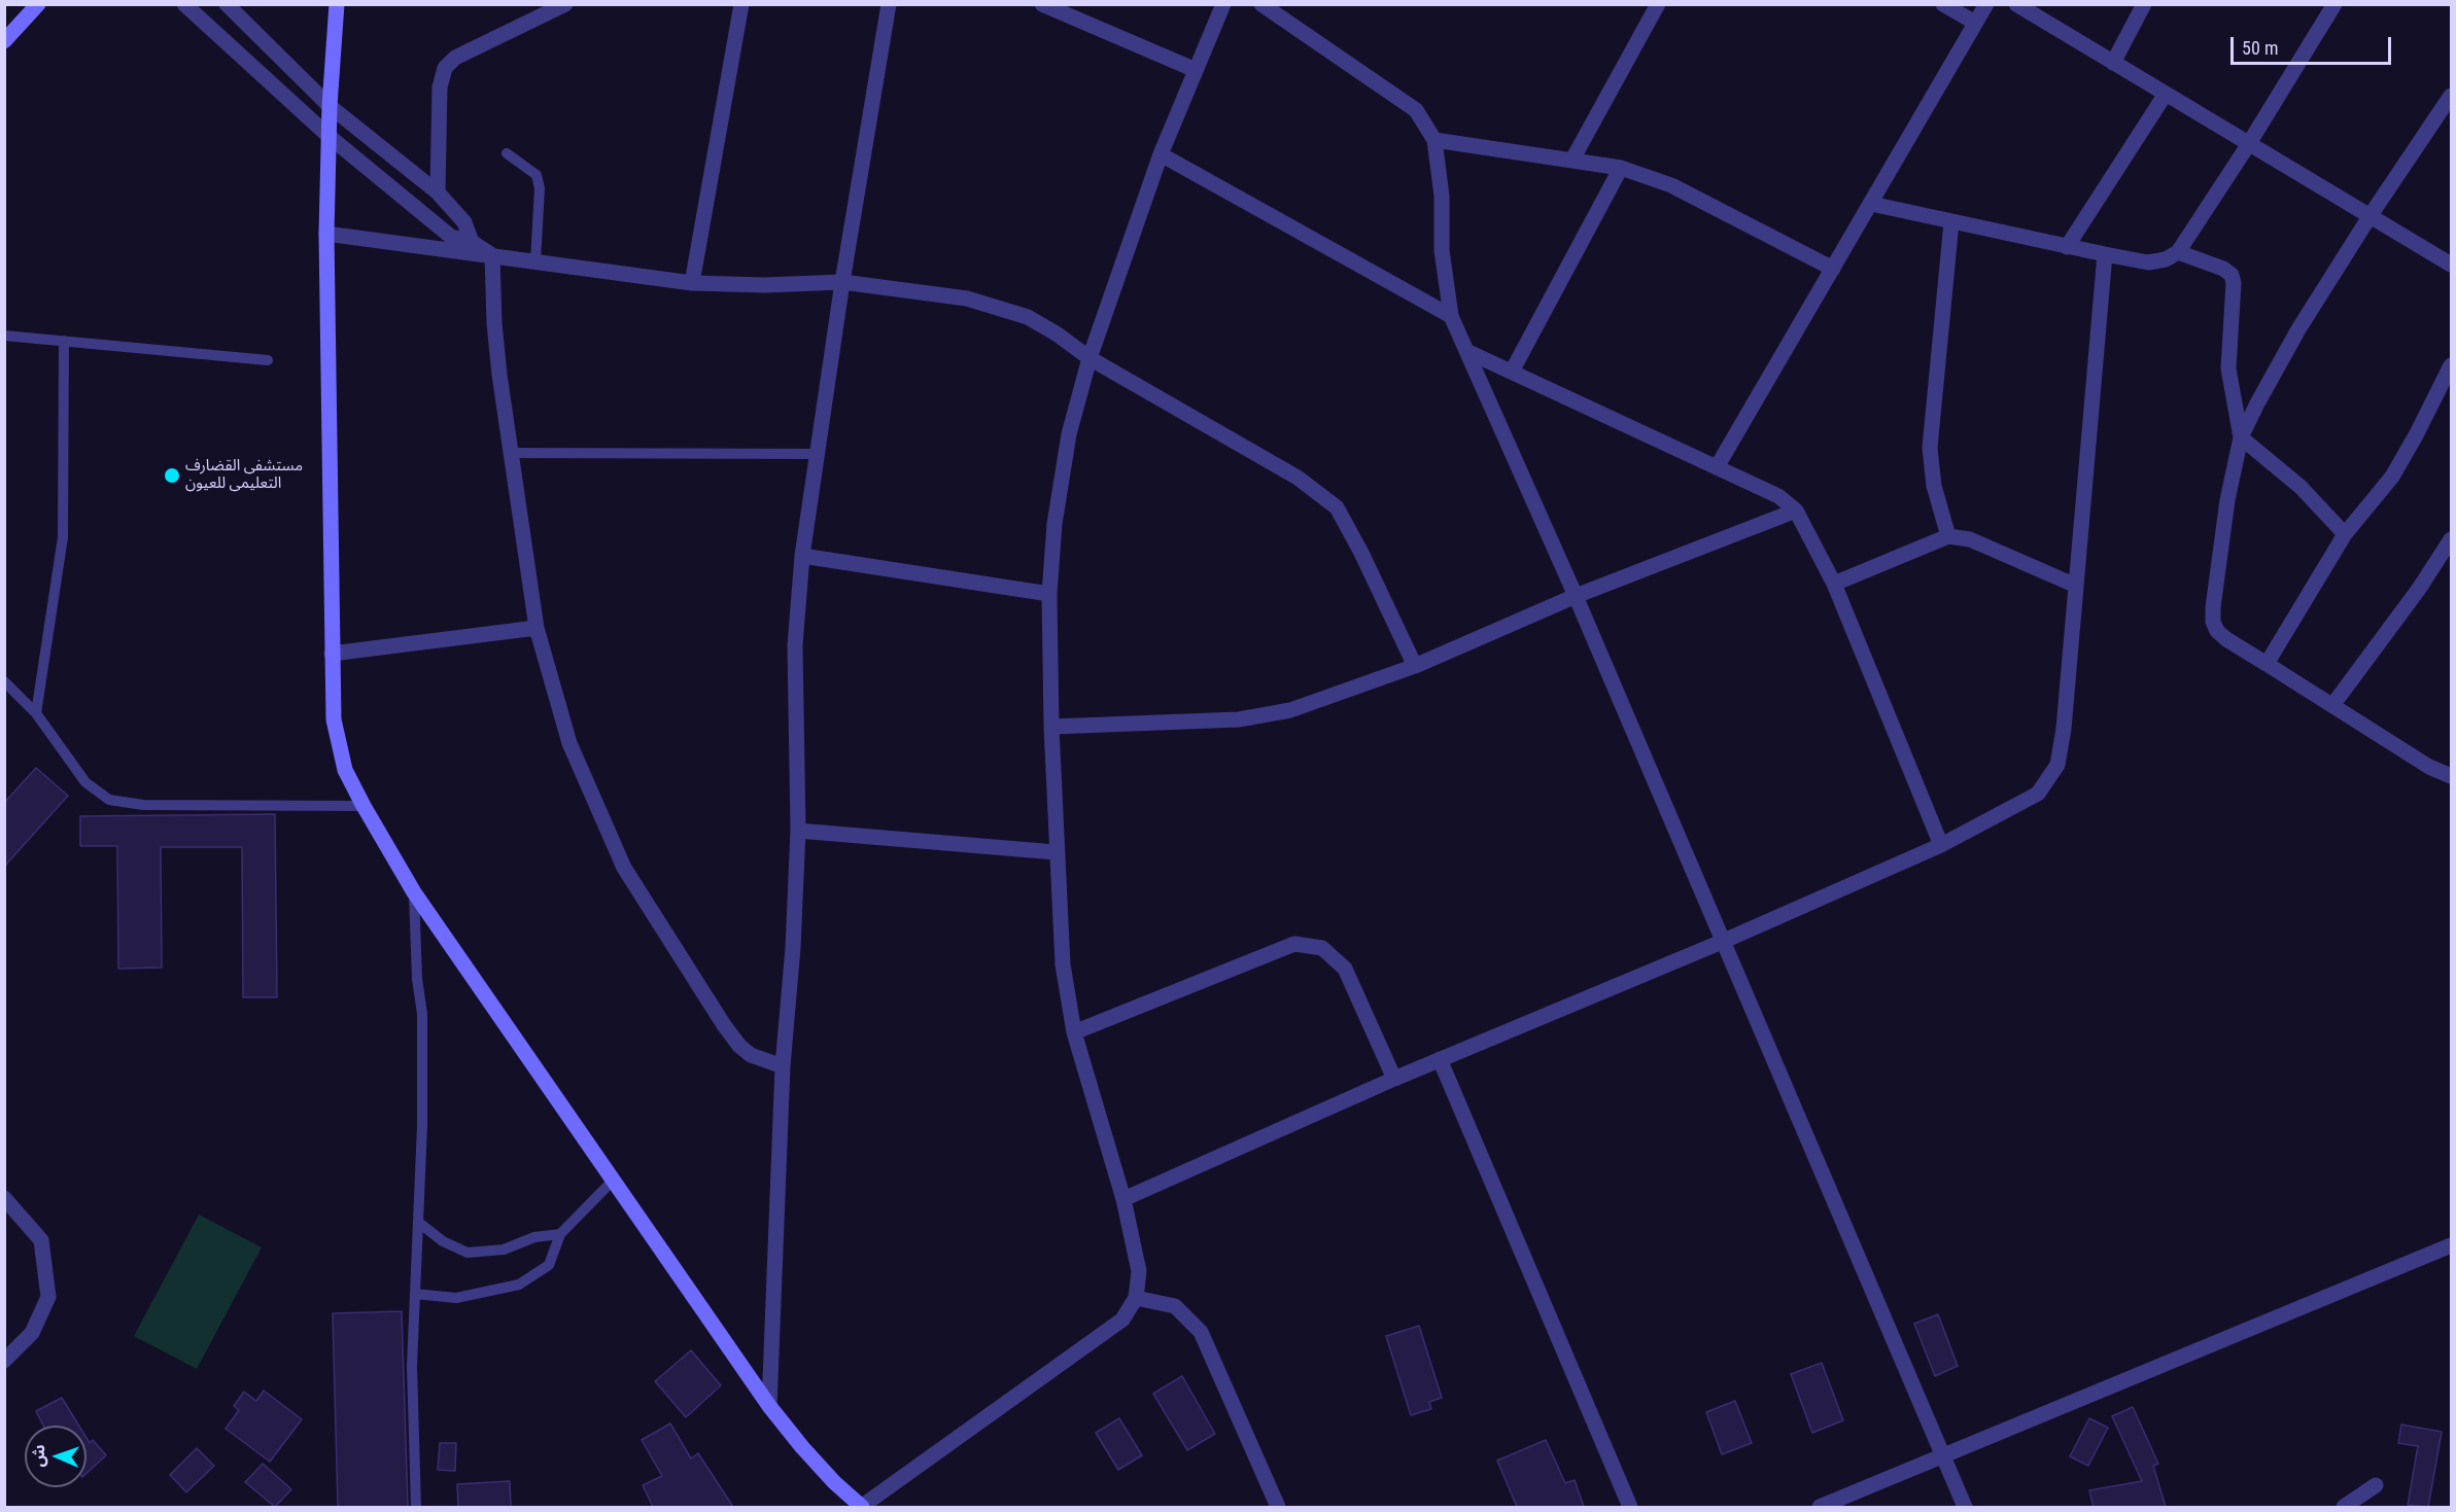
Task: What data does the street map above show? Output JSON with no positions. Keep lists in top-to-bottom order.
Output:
{
  "places": ["مستشفى القضارف التعليمى للعيون"],
  "scale_bar": "50 m",
  "north": "left"
}
